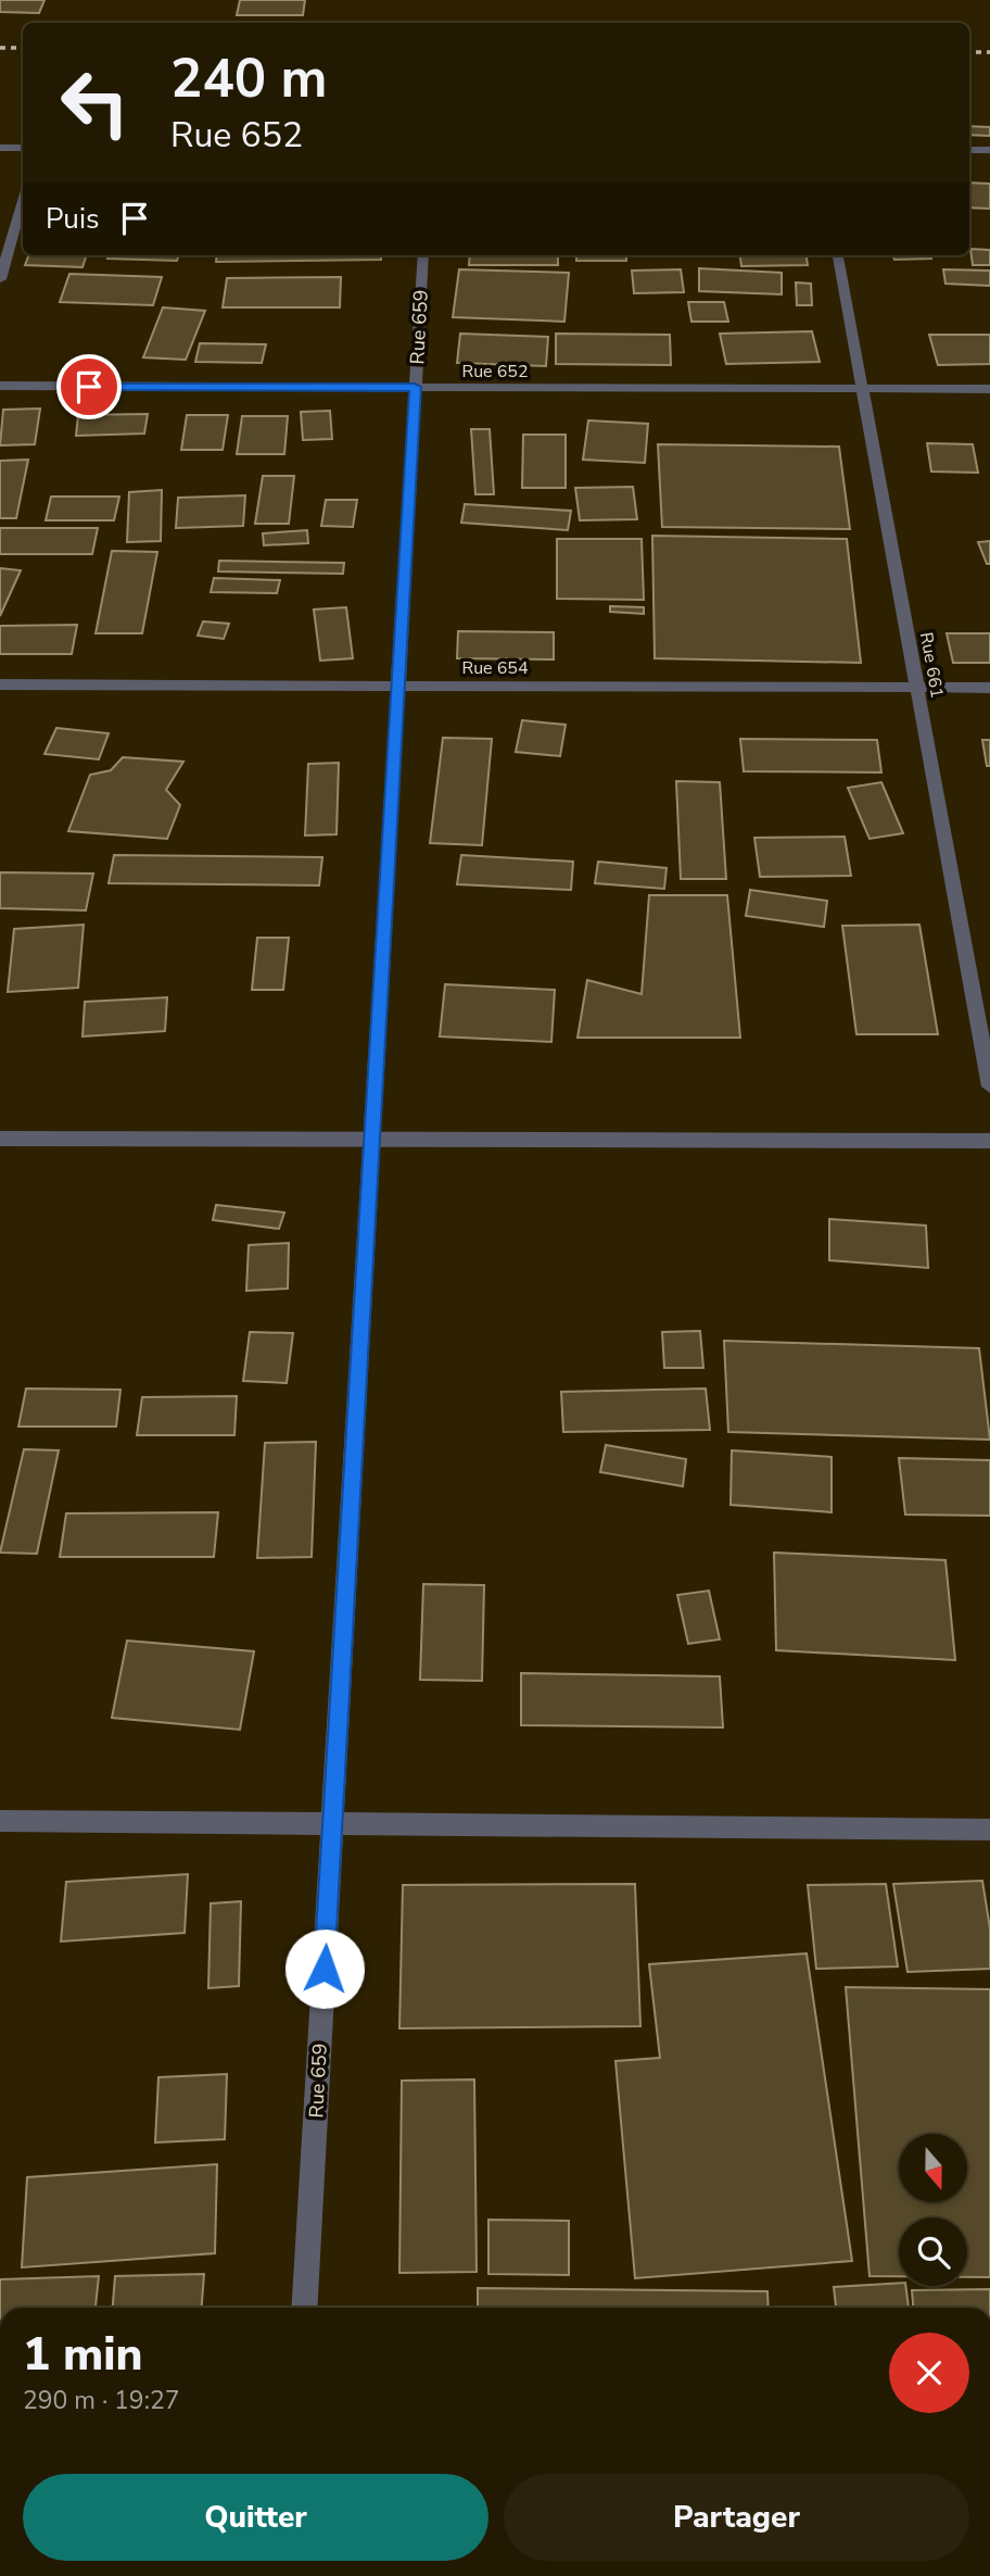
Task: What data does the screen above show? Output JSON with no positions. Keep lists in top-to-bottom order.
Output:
{
  "streets": {
    "street": [
      "Rue 659",
      "Rue 652",
      "Rue 661",
      "Rue 654"
    ]
  },
  "crossings": [
    ["Rue 659", "Rue 652"],
    ["Rue 659", "Rue 654"],
    ["Rue 652", "Rue 661"],
    ["Rue 661", "Rue 654"]
  ],
  "north": "bottom",
  "page": {
    "turn": ["240 m", "Rue 652"],
    "then": "Puis",
    "heading": ["1 min", "290 m · 19:27"],
    "buttons": ["Quitter", "Partager"]
  }
}
